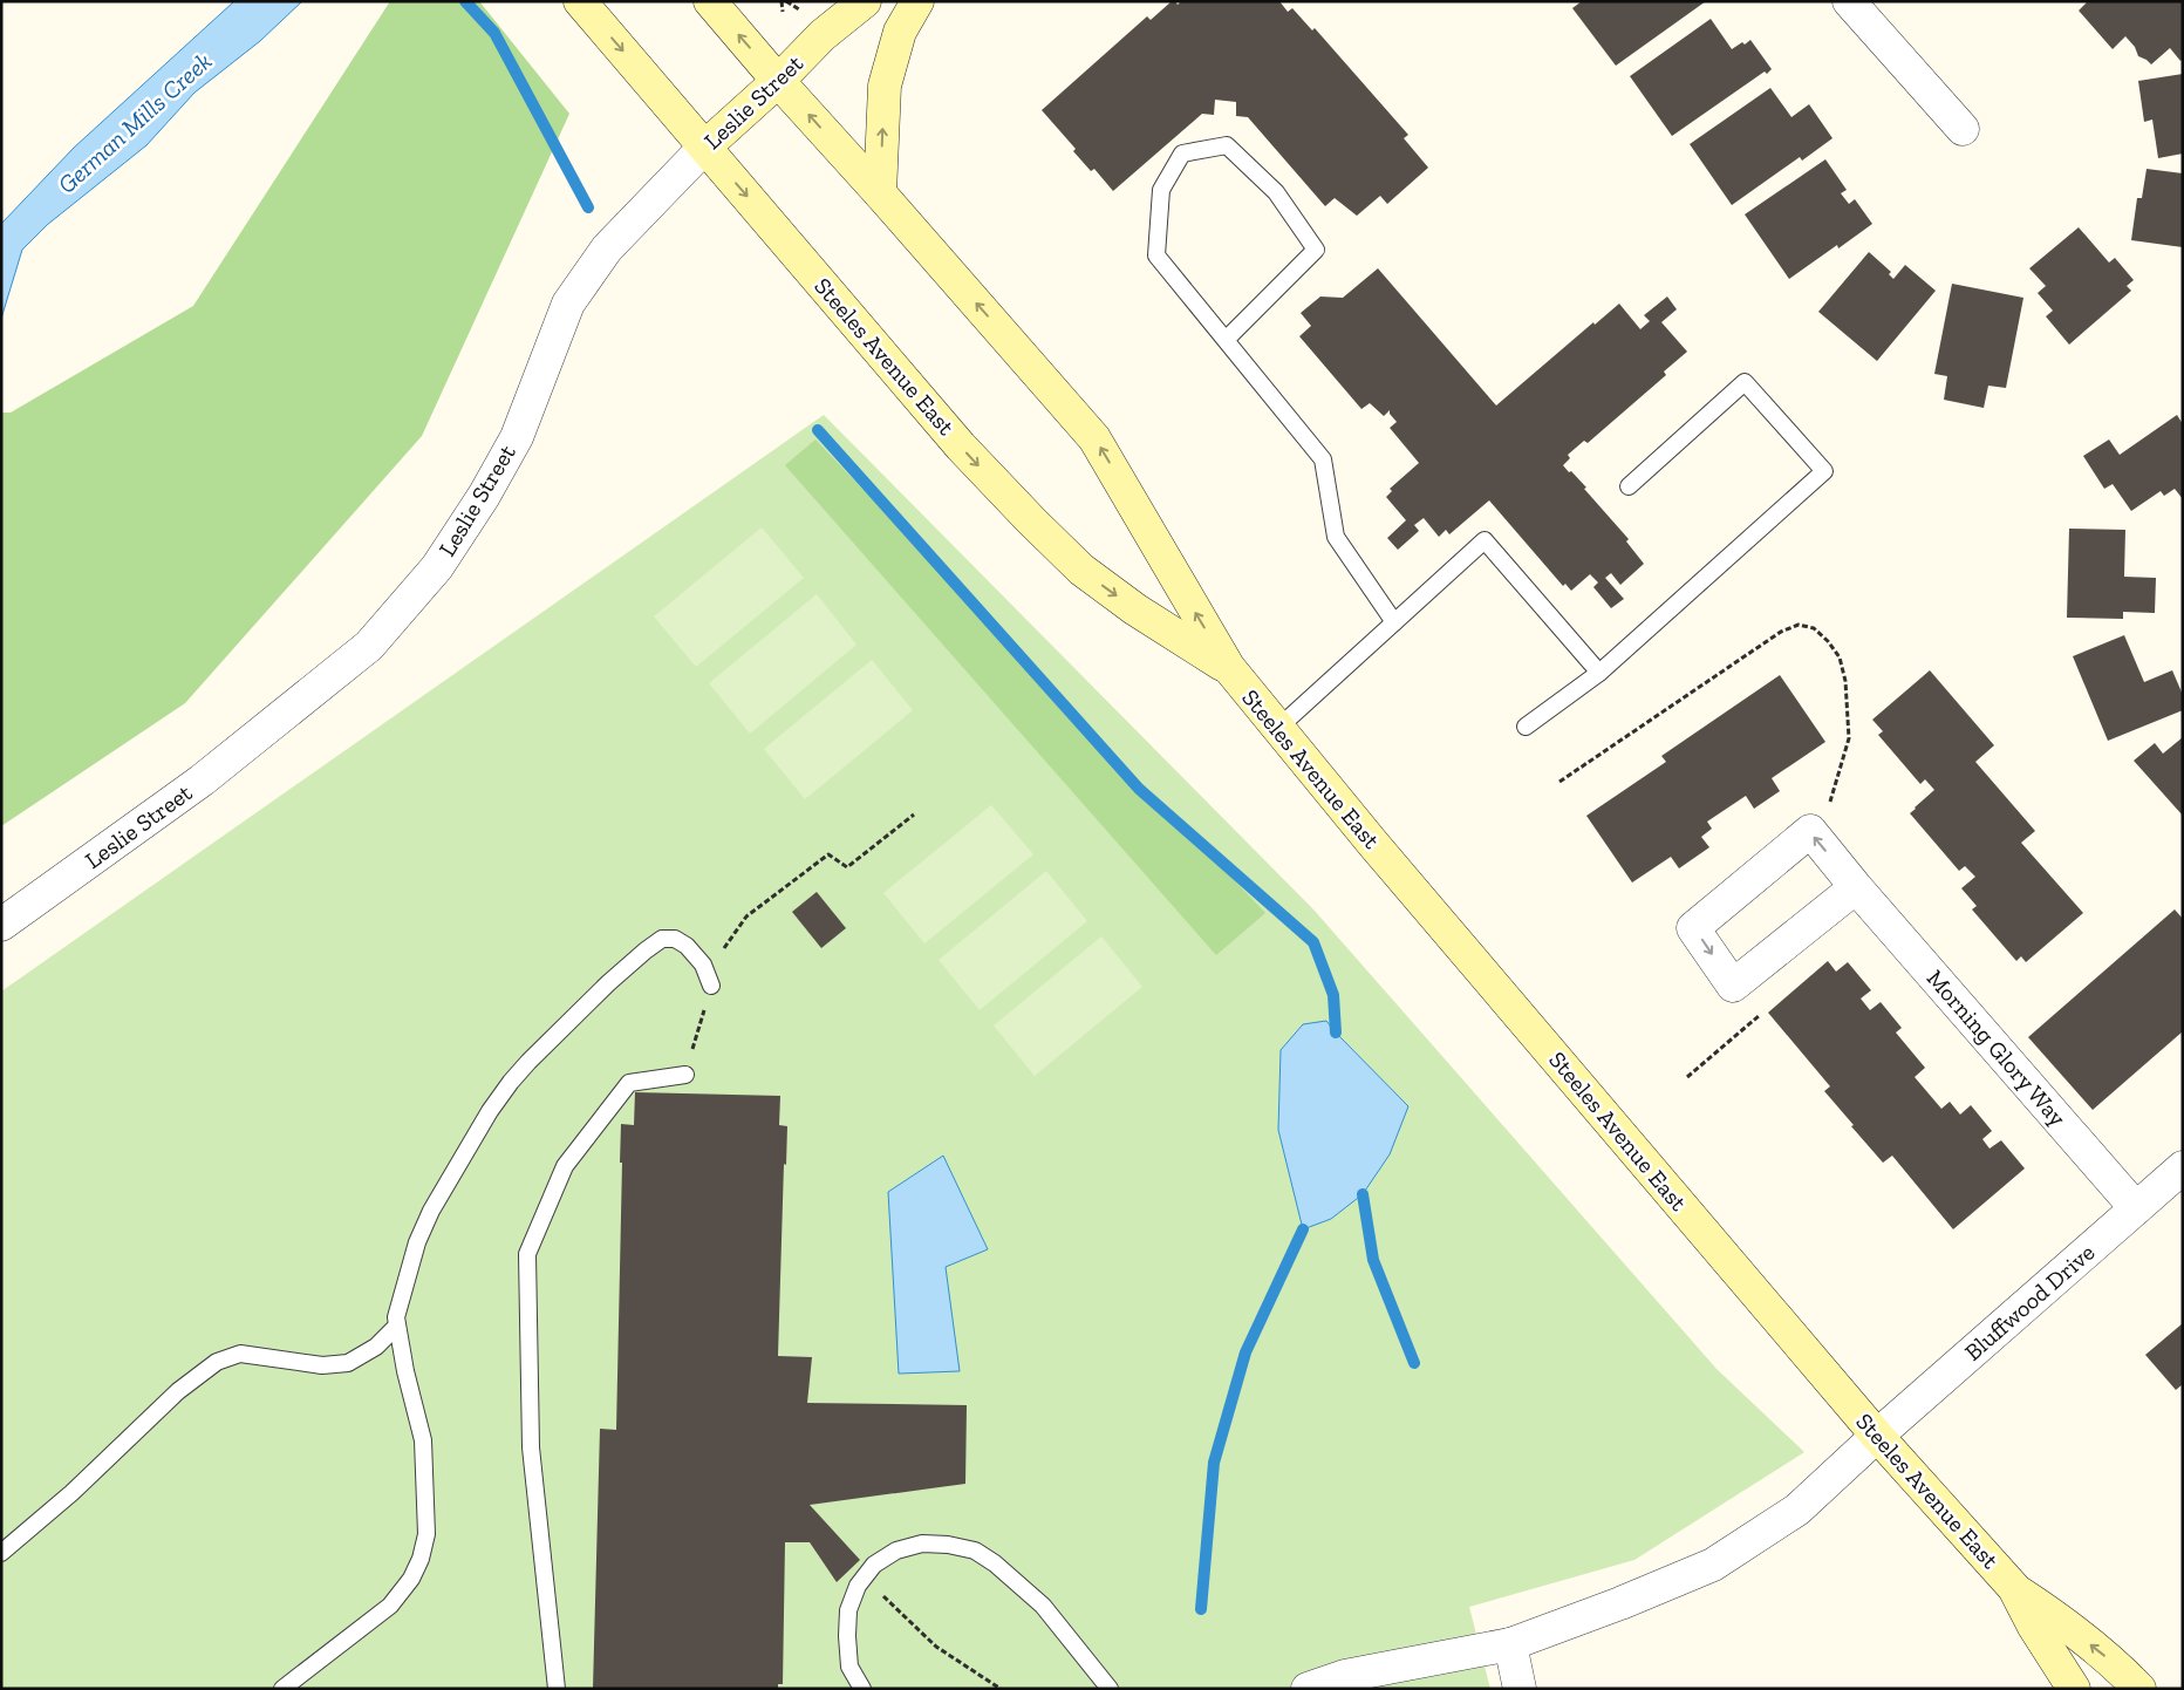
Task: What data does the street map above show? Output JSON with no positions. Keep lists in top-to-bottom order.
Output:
{
  "streets": {
    "main road": ["Leslie Street", "Steeles Avenue East"],
    "street": ["Morning Glory Way", "Bluffwood Drive"]
  },
  "crossings": [
    ["Leslie Street", "Steeles Avenue East"],
    ["Steeles Avenue East", "Bluffwood Drive"],
    ["Morning Glory Way", "Bluffwood Drive"]
  ],
  "water": ["German Mills Creek"]
}
